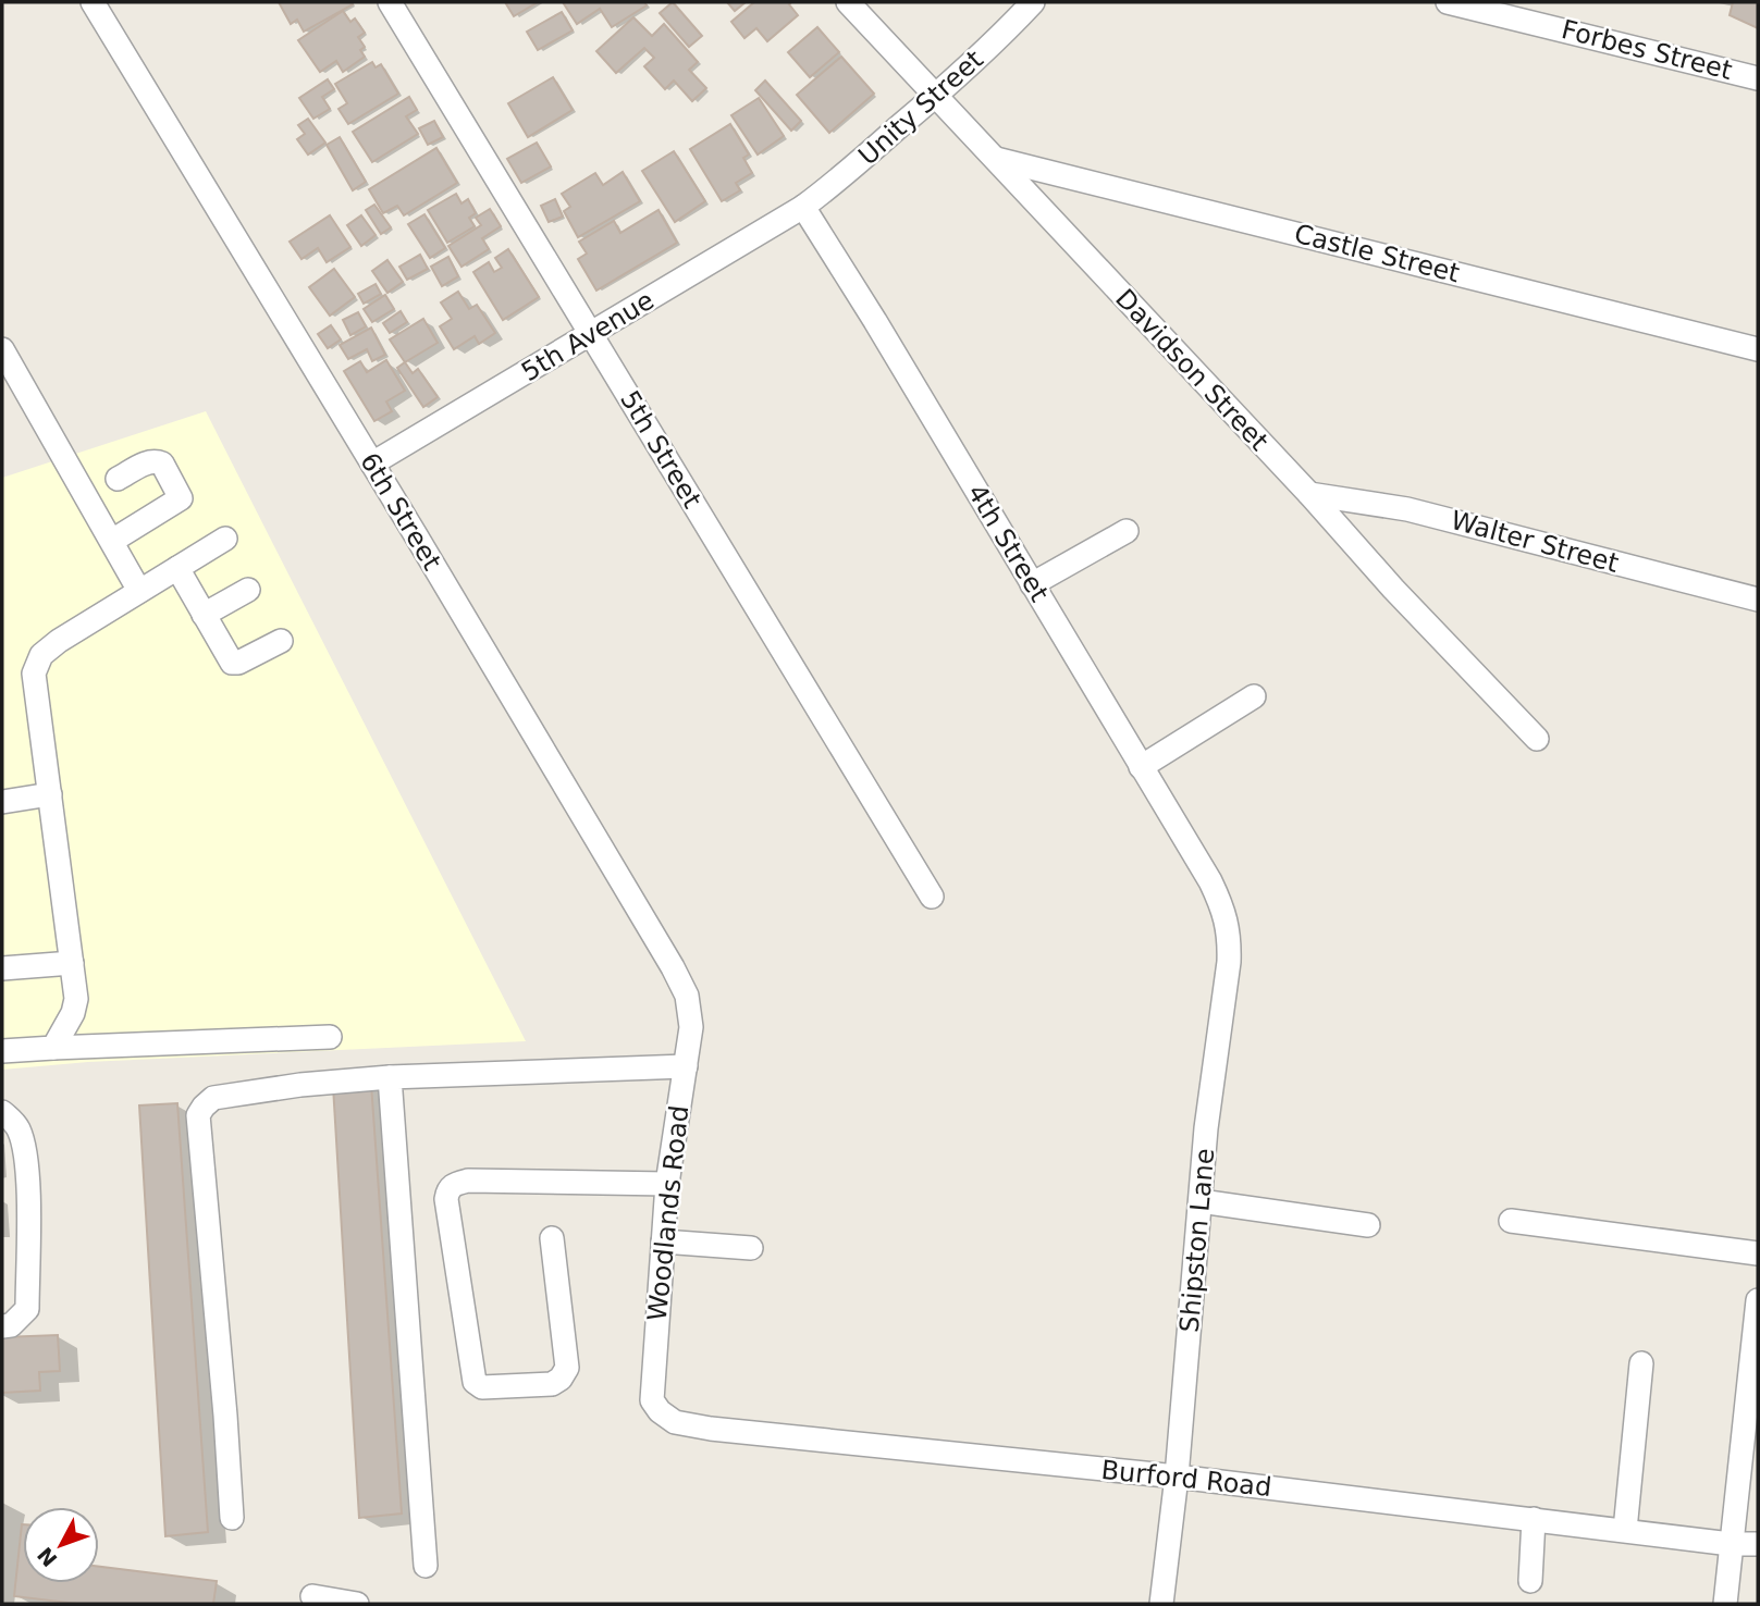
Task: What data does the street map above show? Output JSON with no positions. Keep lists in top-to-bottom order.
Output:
{
  "streets": {
    "street": [
      "Forbes Street",
      "Unity Street",
      "Castle Street",
      "5th Avenue",
      "Davidson Street",
      "5th Street",
      "6th Street",
      "Walter Street",
      "4th Street",
      "Woodlands Road",
      "Shipston Lane",
      "Burford Road"
    ]
  },
  "crossings": [
    ["Unity Street", "5th Avenue"],
    ["Unity Street", "Davidson Street"],
    ["Unity Street", "4th Street"],
    ["Castle Street", "Davidson Street"],
    ["5th Avenue", "5th Street"],
    ["5th Avenue", "6th Street"],
    ["5th Avenue", "4th Street"],
    ["Davidson Street", "Walter Street"],
    ["6th Street", "Woodlands Road"],
    ["4th Street", "Shipston Lane"],
    ["Woodlands Road", "Burford Road"],
    ["Shipston Lane", "Burford Road"]
  ],
  "north": "bottom left"
}
